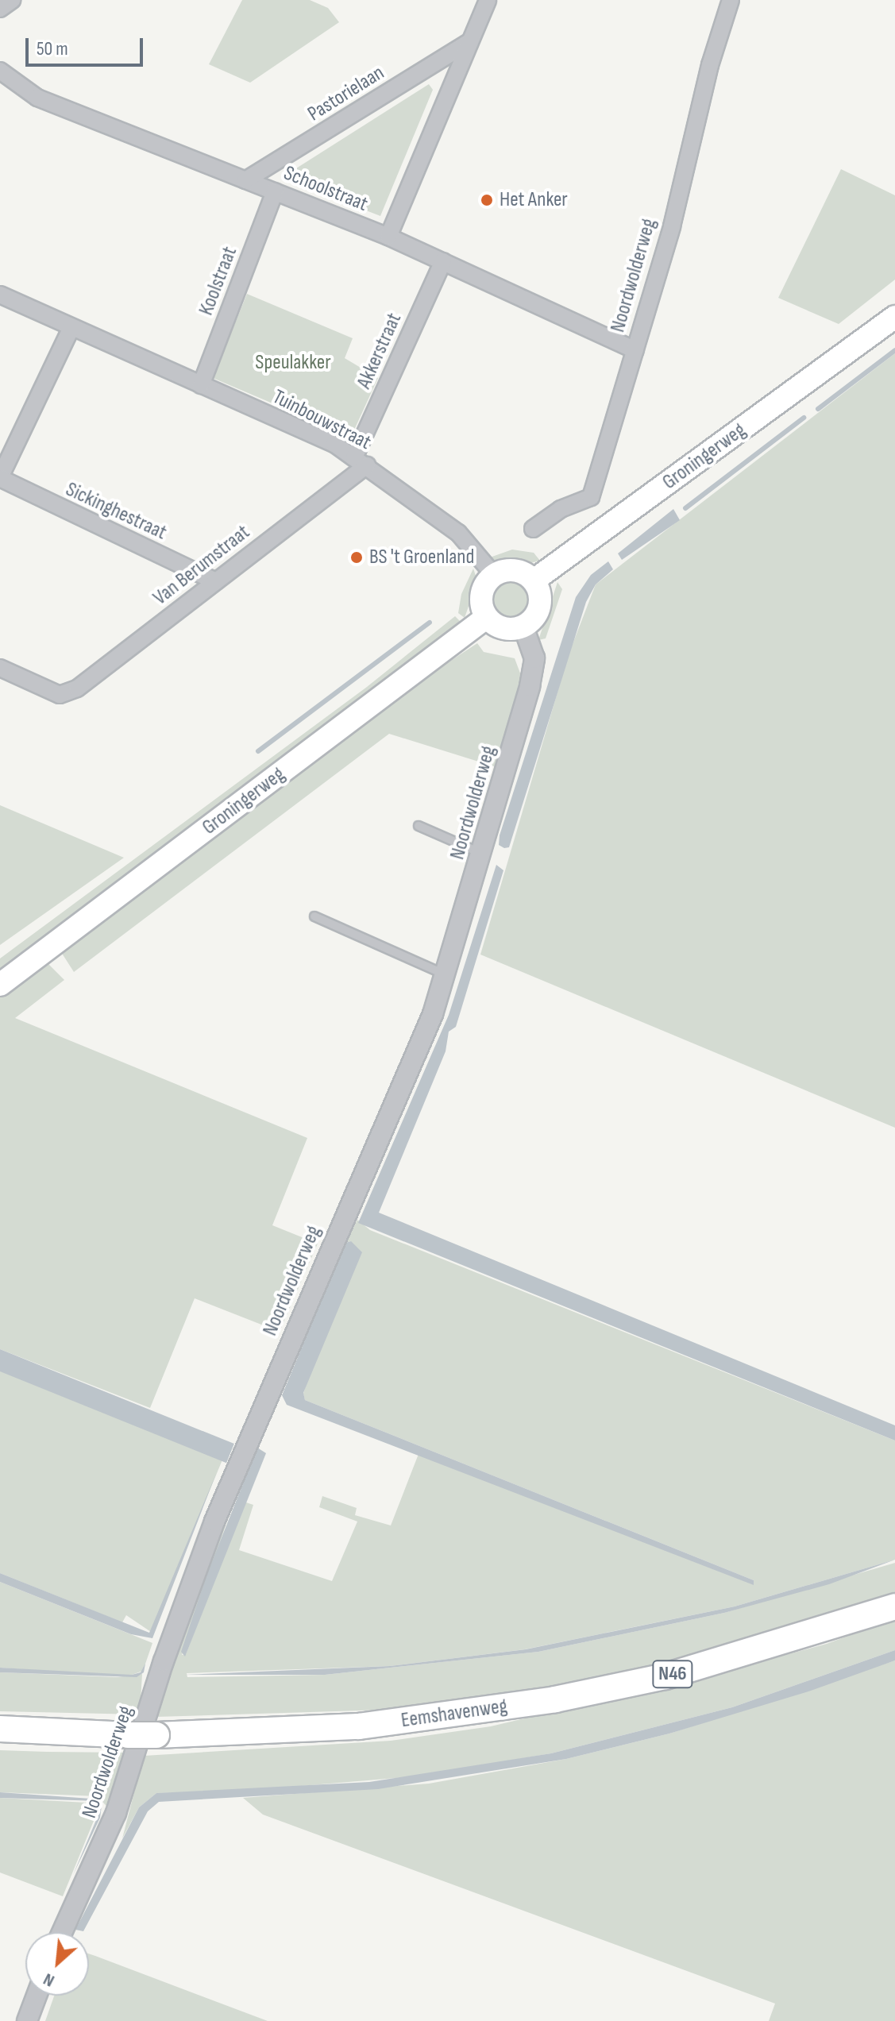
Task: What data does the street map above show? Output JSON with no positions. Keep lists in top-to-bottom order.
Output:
{
  "streets": {
    "highway": ["N46", "Eemshavenweg"],
    "main road": ["Groningerweg"],
    "street": [
      "Pastorielaan",
      "Schoolstraat",
      "Noordwolderweg",
      "Koolstraat",
      "Akkerstraat",
      "Tuinbouwstraat",
      "Sickinghestraat",
      "Van Berumstraat"
    ]
  },
  "crossings": [
    ["Pastorielaan", "Schoolstraat"],
    ["Schoolstraat", "Noordwolderweg"],
    ["Schoolstraat", "Koolstraat"],
    ["Schoolstraat", "Akkerstraat"],
    ["Noordwolderweg", "Tuinbouwstraat"],
    ["Noordwolderweg", "Groningerweg"],
    ["Koolstraat", "Tuinbouwstraat"],
    ["Akkerstraat", "Tuinbouwstraat"],
    ["Akkerstraat", "Van Berumstraat"],
    ["Tuinbouwstraat", "Groningerweg"],
    ["Tuinbouwstraat", "Van Berumstraat"],
    ["Sickinghestraat", "Van Berumstraat"],
    ["N46", "Eemshavenweg"]
  ],
  "parks": ["Speulakker"],
  "places": ["Het Anker", "BS 't Groenland"],
  "scale_bar": "50 m",
  "north": "bottom left"
}
